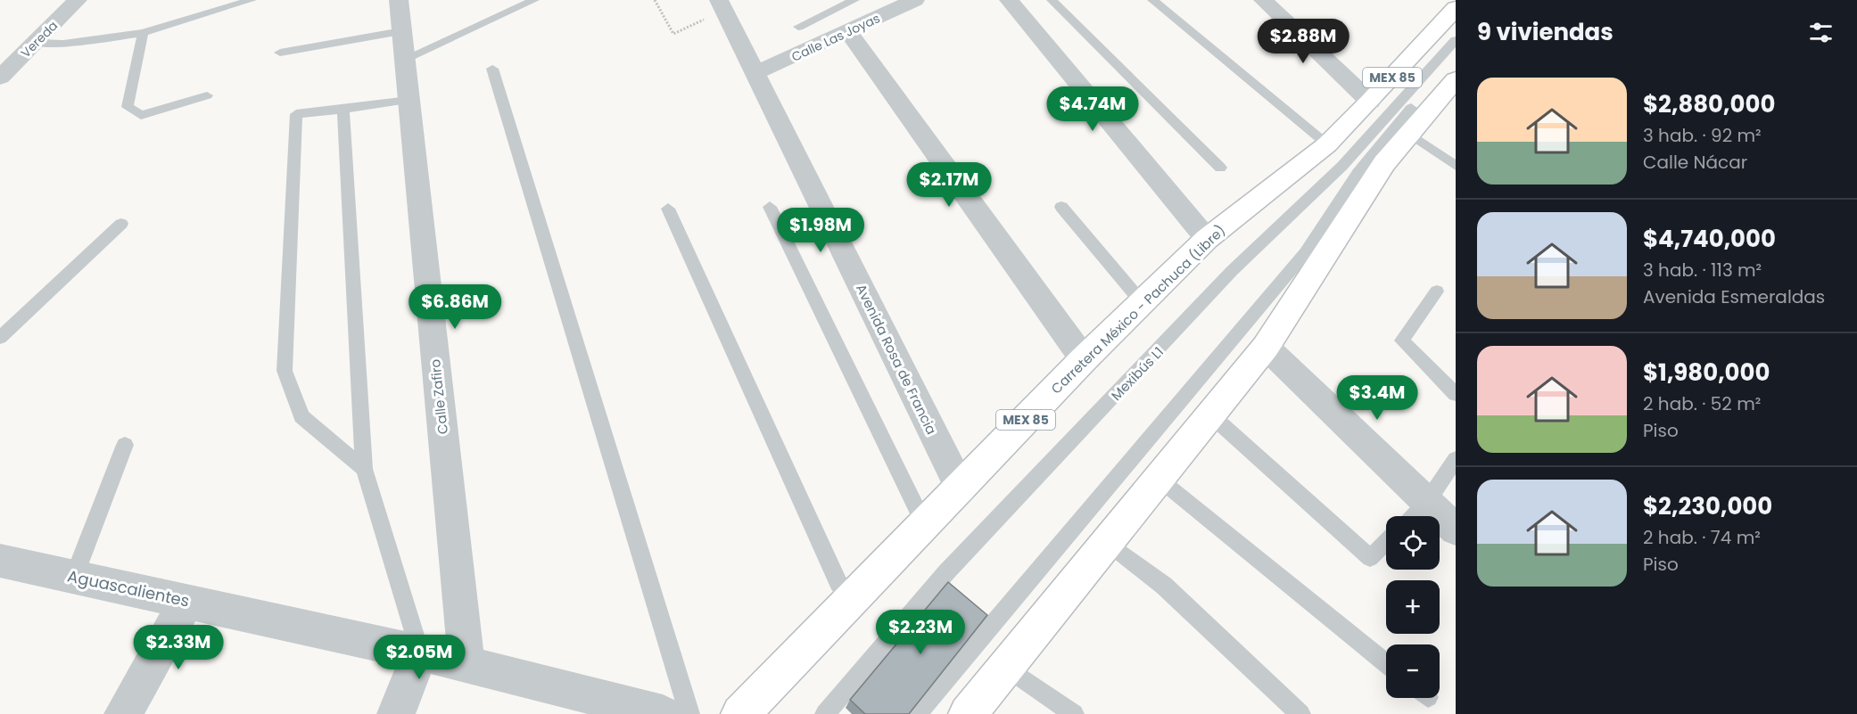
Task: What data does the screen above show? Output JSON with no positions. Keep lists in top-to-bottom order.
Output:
{
  "streets": {
    "main road": ["MEX 85", "Carretera México - Pachuca (Libre)"],
    "street": [
      "Calle Las Joyas",
      "Vereda",
      "Avenida Rosa de Francia",
      "Calle Zafiro",
      "Aguascalientes"
    ],
    "lane": ["Mexibús L1"]
  },
  "crossings": [
    ["Calle Las Joyas", "Avenida Rosa de Francia"],
    ["Carretera México - Pachuca (Libre)", "Avenida Rosa de Francia"],
    ["Calle Zafiro", "Aguascalientes"]
  ],
  "page": {
    "heading": "9 viviendas",
    "price": [
      "$2.88M",
      "$4.74M",
      "$2.17M",
      "$1.98M",
      "$6.86M",
      "$3.4M",
      "$2.23M",
      "$2.33M",
      "$2.05M"
    ],
    "list": [
      {
        "name": "$2,880,000",
        "note": "3 hab. · 92 m² · Calle Nácar"
      },
      {
        "name": "$4,740,000",
        "note": "3 hab. · 113 m² · Avenida Esmeraldas"
      },
      {
        "name": "$1,980,000",
        "note": "2 hab. · 52 m² · Piso"
      },
      {
        "name": "$2,230,000",
        "note": "2 hab. · 74 m² · Piso"
      }
    ],
    "map_buttons": ["+", "−"]
  }
}
